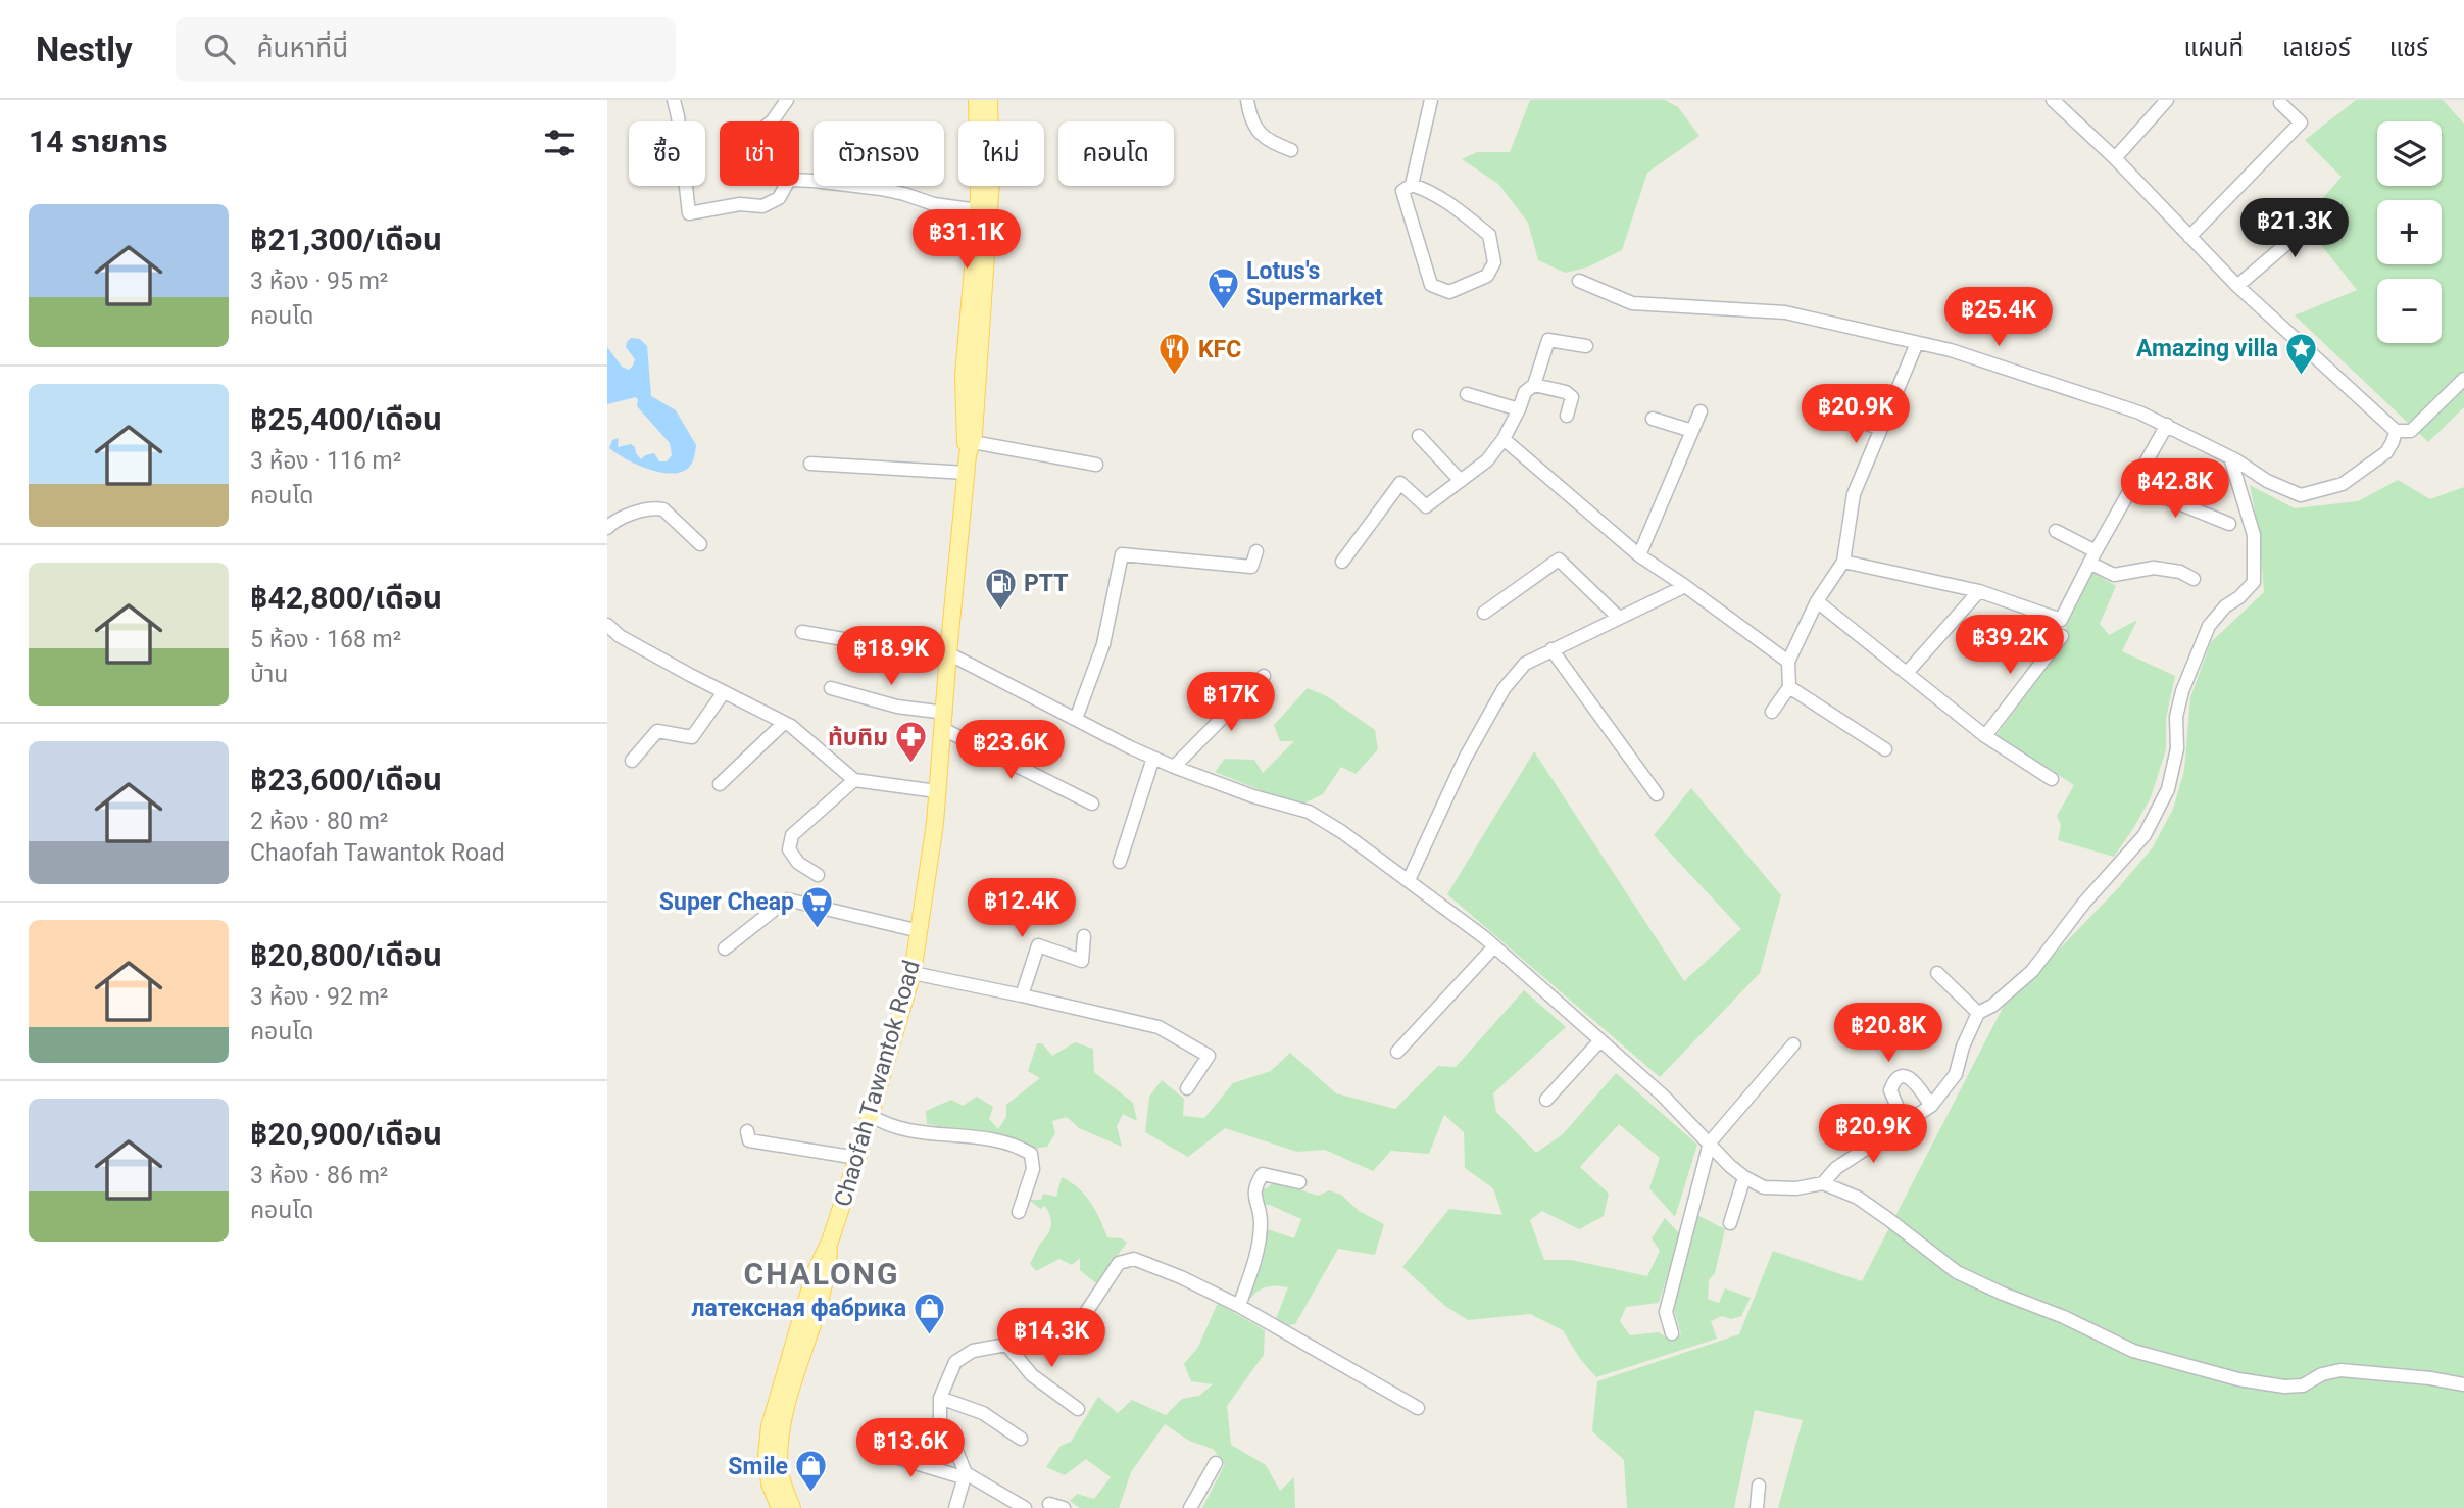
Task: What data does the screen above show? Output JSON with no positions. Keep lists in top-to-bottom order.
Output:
{
  "streets": {
    "main road": ["Chaofah Tawantok Road"]
  },
  "districts": ["CHALONG"],
  "places": {
    "supermarket": ["Lotus's Supermarket", "Super Cheap"],
    "place": ["Amazing villa"],
    "restaurant": ["KFC"],
    "fuel station": ["PTT"],
    "pharmacy": ["ท้บทิม"],
    "shop": ["латексная фабрика", "Smile"]
  },
  "page": {
    "header": "Nestly",
    "search": "ค้นหาที่นี่",
    "nav": ["แผนที่", "เลเยอร์", "แชร์"],
    "heading": "14 รายการ",
    "map_buttons": ["+", "−"],
    "chip": [
      "ซื้อ",
      "เช่า",
      "ตัวกรอง",
      "ใหม่",
      "คอนโด"
    ],
    "list": [
      {
        "name": "฿21,300/เดือน",
        "note": "3 ห้อง · 95 m² · คอนโด"
      },
      {
        "name": "฿25,400/เดือน",
        "note": "3 ห้อง · 116 m² · คอนโด"
      },
      {
        "name": "฿42,800/เดือน",
        "note": "5 ห้อง · 168 m² · บ้าน"
      },
      {
        "name": "฿23,600/เดือน",
        "note": "2 ห้อง · 80 m² · Chaofah Tawantok Road"
      },
      {
        "name": "฿20,800/เดือน",
        "note": "3 ห้อง · 92 m² · คอนโด"
      },
      {
        "name": "฿20,900/เดือน",
        "note": "3 ห้อง · 86 m² · คอนโด"
      }
    ],
    "price": [
      "฿21.3K",
      "฿31.1K",
      "฿25.4K",
      "฿20.9K",
      "฿42.8K",
      "฿39.2K",
      "฿18.9K",
      "฿17K",
      "฿23.6K",
      "฿12.4K",
      "฿20.8K",
      "฿20.9K",
      "฿14.3K",
      "฿13.6K"
    ]
  }
}
